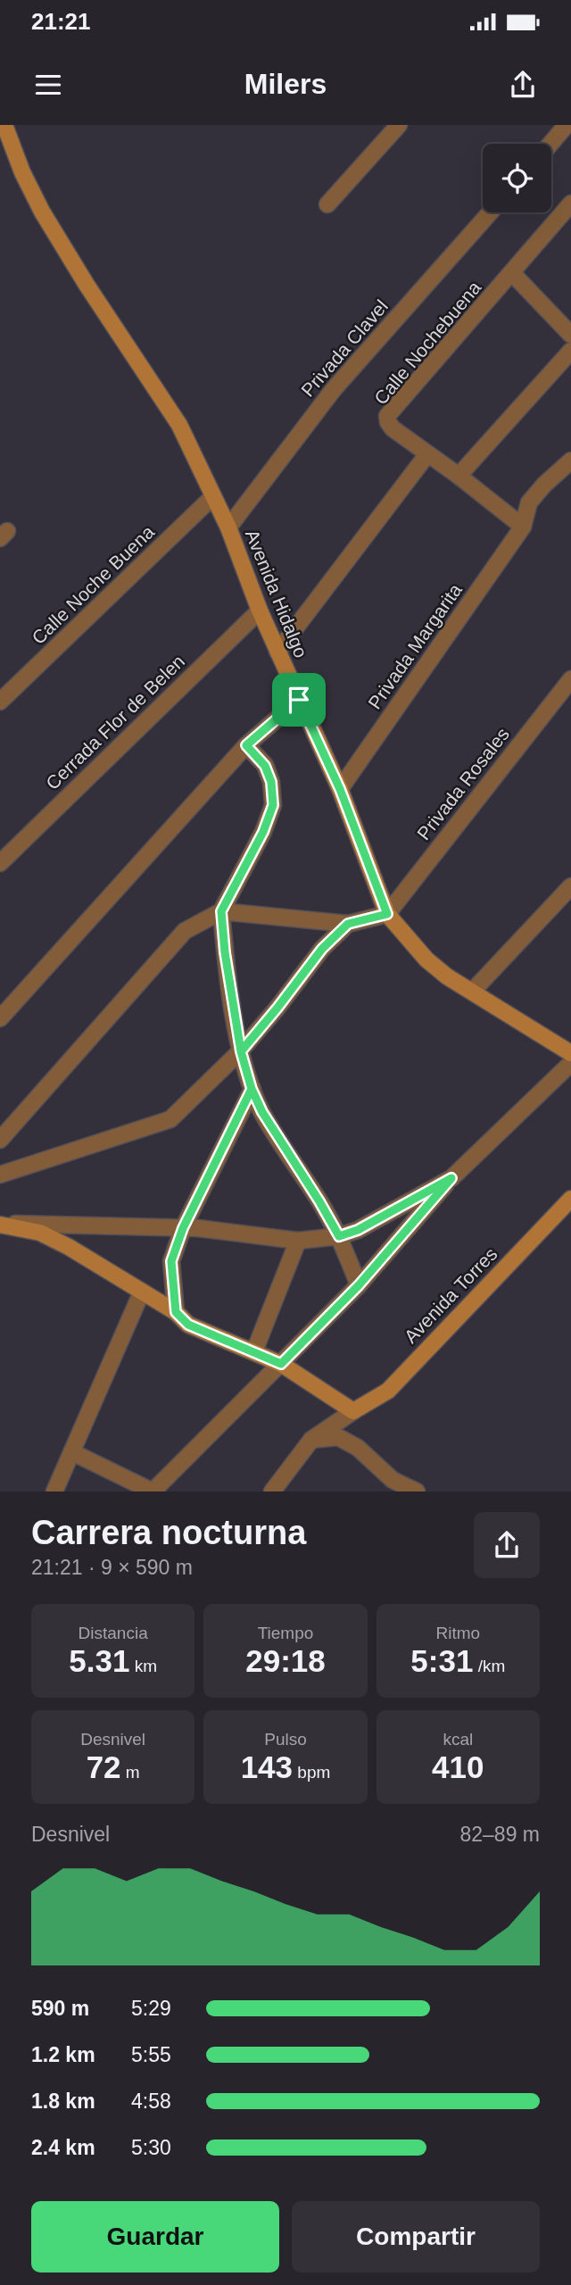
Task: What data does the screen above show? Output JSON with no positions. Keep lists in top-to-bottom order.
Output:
{
  "streets": {
    "main road": ["Avenida Hidalgo", "Avenida Torres"],
    "street": [
      "Calle Nochebuena",
      "Privada Clavel",
      "Calle Noche Buena",
      "Privada Margarita",
      "Cerrada Flor de Belen",
      "Privada Rosales"
    ]
  },
  "crossings": [
    ["Privada Clavel", "Avenida Hidalgo"],
    ["Calle Noche Buena", "Avenida Hidalgo"],
    ["Avenida Hidalgo", "Privada Margarita"],
    ["Avenida Hidalgo", "Cerrada Flor de Belen"],
    ["Avenida Hidalgo", "Privada Rosales"]
  ],
  "page": {
    "status": "21:21",
    "header": "Milers",
    "heading": ["Carrera nocturna", "21:21 · 9 × 590 m"],
    "stats": [
      ["Distancia", "5.31 km"],
      ["Tiempo", "29:18"],
      ["Ritmo", "5:31 /km"],
      ["Desnivel", "72 m"],
      ["Pulso", "143 bpm"],
      ["kcal", "410"]
    ],
    "chart": ["Desnivel", "82–89 m"],
    "list": [
      {
        "name": "590 m",
        "note": "5:29"
      },
      {
        "name": "1.2 km",
        "note": "5:55"
      },
      {
        "name": "1.8 km",
        "note": "4:58"
      },
      {
        "name": "2.4 km",
        "note": "5:30"
      }
    ],
    "buttons": ["Guardar", "Compartir"]
  }
}
